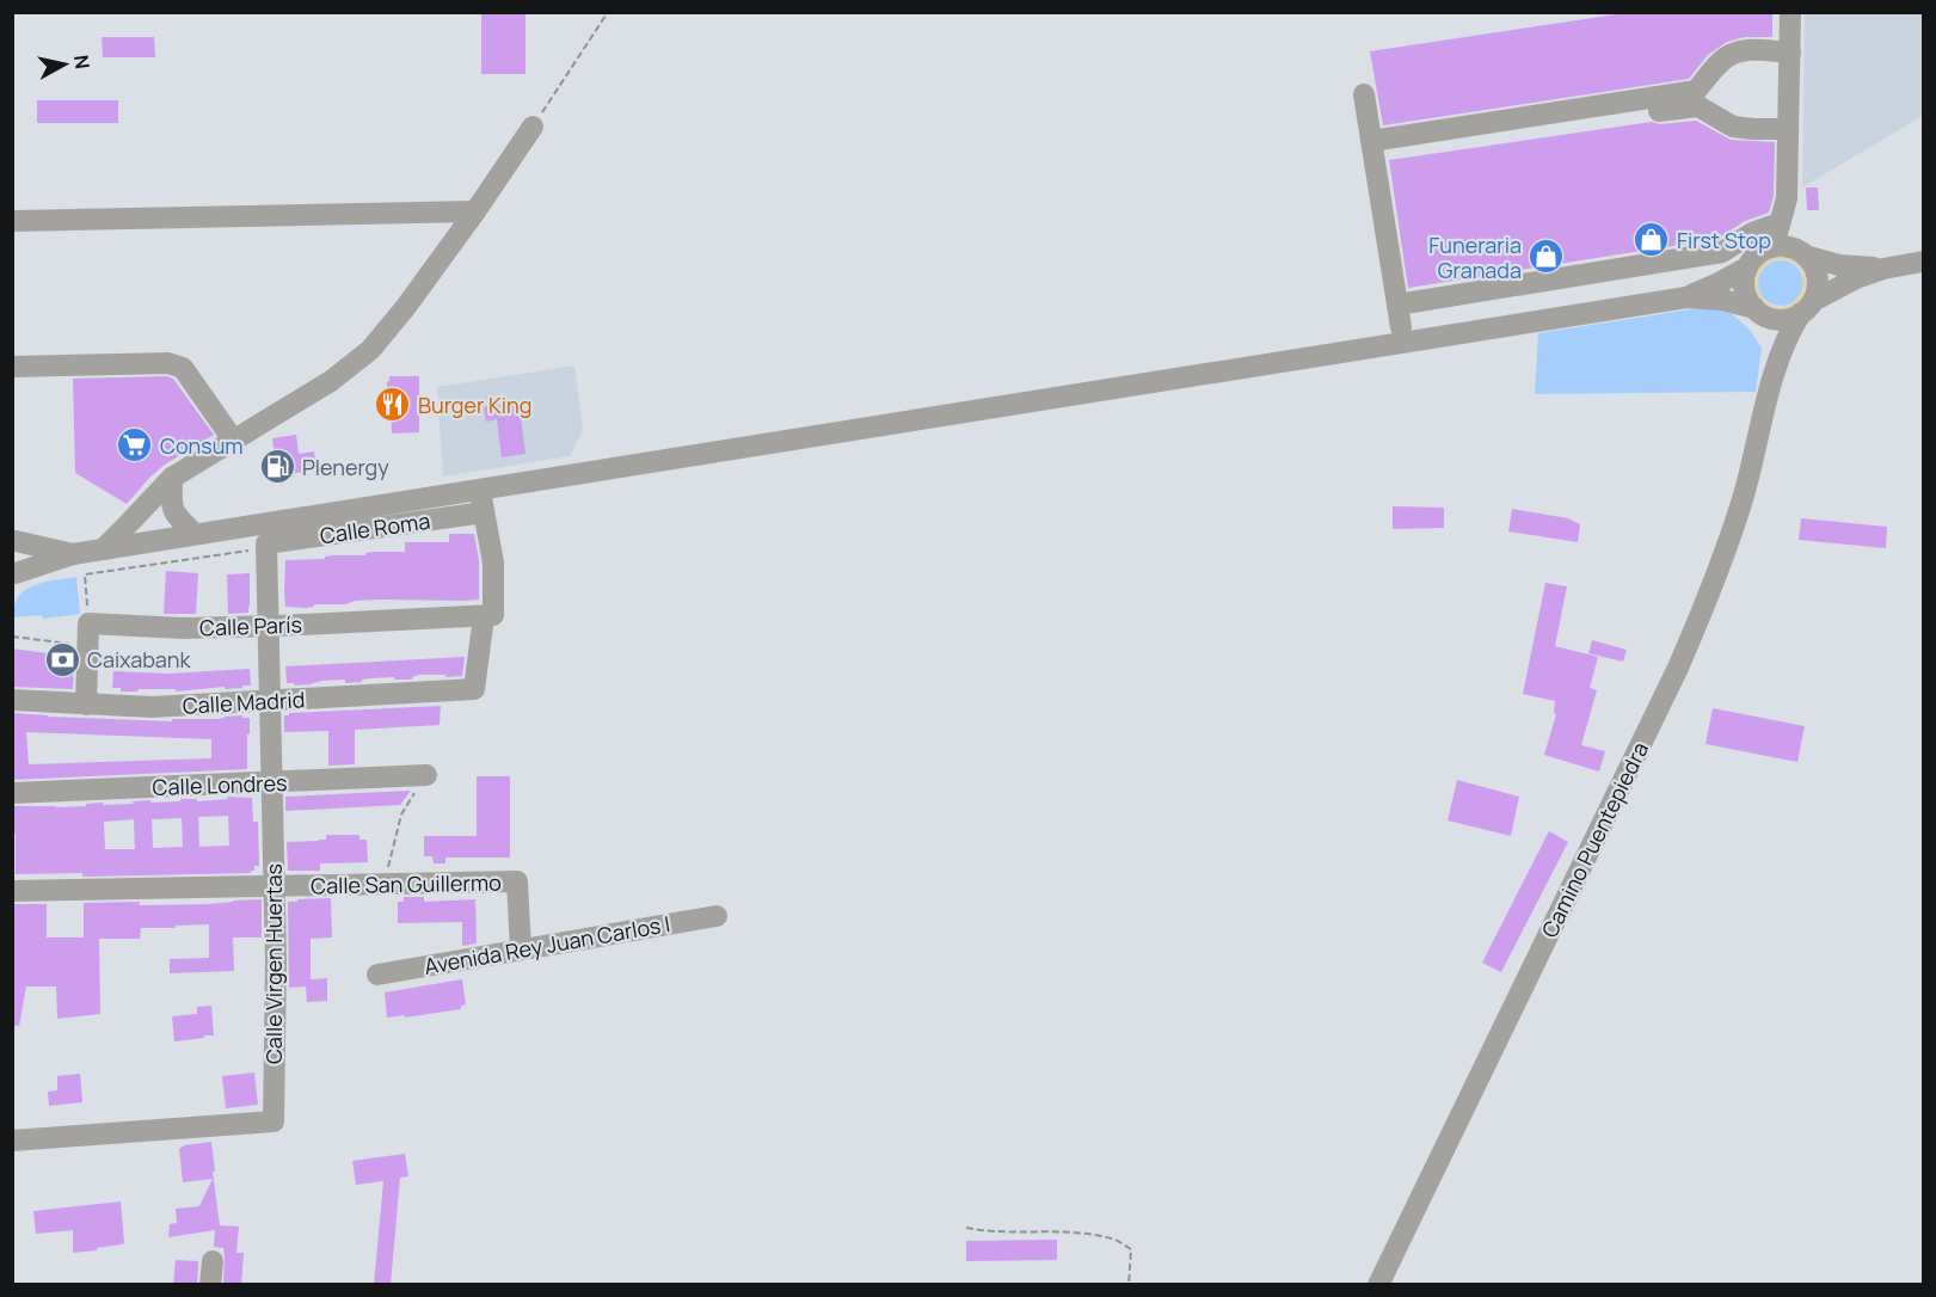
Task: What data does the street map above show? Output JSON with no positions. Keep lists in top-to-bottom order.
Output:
{
  "streets": {
    "street": [
      "Calle Roma",
      "Calle París",
      "Calle Madrid",
      "Calle Londres",
      "Camino Puentepiedra",
      "Calle San Guillermo",
      "Avenida Rey Juan Carlos I",
      "Calle Virgen Huertas"
    ]
  },
  "crossings": [
    ["Calle Roma", "Calle Virgen Huertas"],
    ["Calle París", "Calle Madrid"],
    ["Calle París", "Calle Virgen Huertas"],
    ["Calle Madrid", "Calle Virgen Huertas"],
    ["Calle Londres", "Calle Virgen Huertas"],
    ["Calle San Guillermo", "Avenida Rey Juan Carlos I"],
    ["Calle San Guillermo", "Calle Virgen Huertas"]
  ],
  "places": {
    "shop": ["First Stop", "Funeraria Granada"],
    "restaurant": ["Burger King"],
    "supermarket": ["Consum"],
    "fuel station": ["Plenergy"],
    "bank": ["Caixabank"]
  },
  "north": "right"
}
